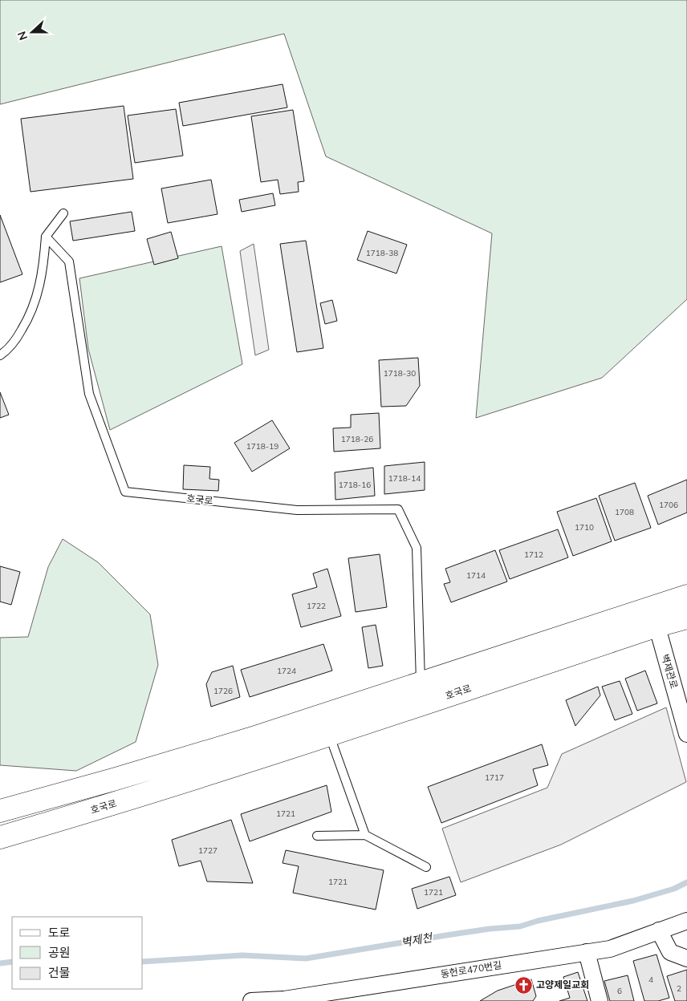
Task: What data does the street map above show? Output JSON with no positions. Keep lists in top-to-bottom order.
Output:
{
  "streets": {
    "main road": ["호국로"],
    "street": ["벽제관로", "동헌로470번길"]
  },
  "crossings": [
    ["호국로", "벽제관로"]
  ],
  "water": ["벽제천"],
  "places": {
    "church": ["고양제일교회"]
  },
  "house_numbers": [
    "1718-38",
    "1718-30",
    "1718-26",
    "1718-19",
    "1718-14",
    "1718-16",
    "1706",
    "1708",
    "1710",
    "1712",
    "1714",
    "1722",
    "1724",
    "1726",
    "1717",
    "1721",
    "1727",
    "1721",
    "1721",
    "4",
    "2",
    "6"
  ],
  "legend": ["도로", "공원", "건물"],
  "north": "left"
}
